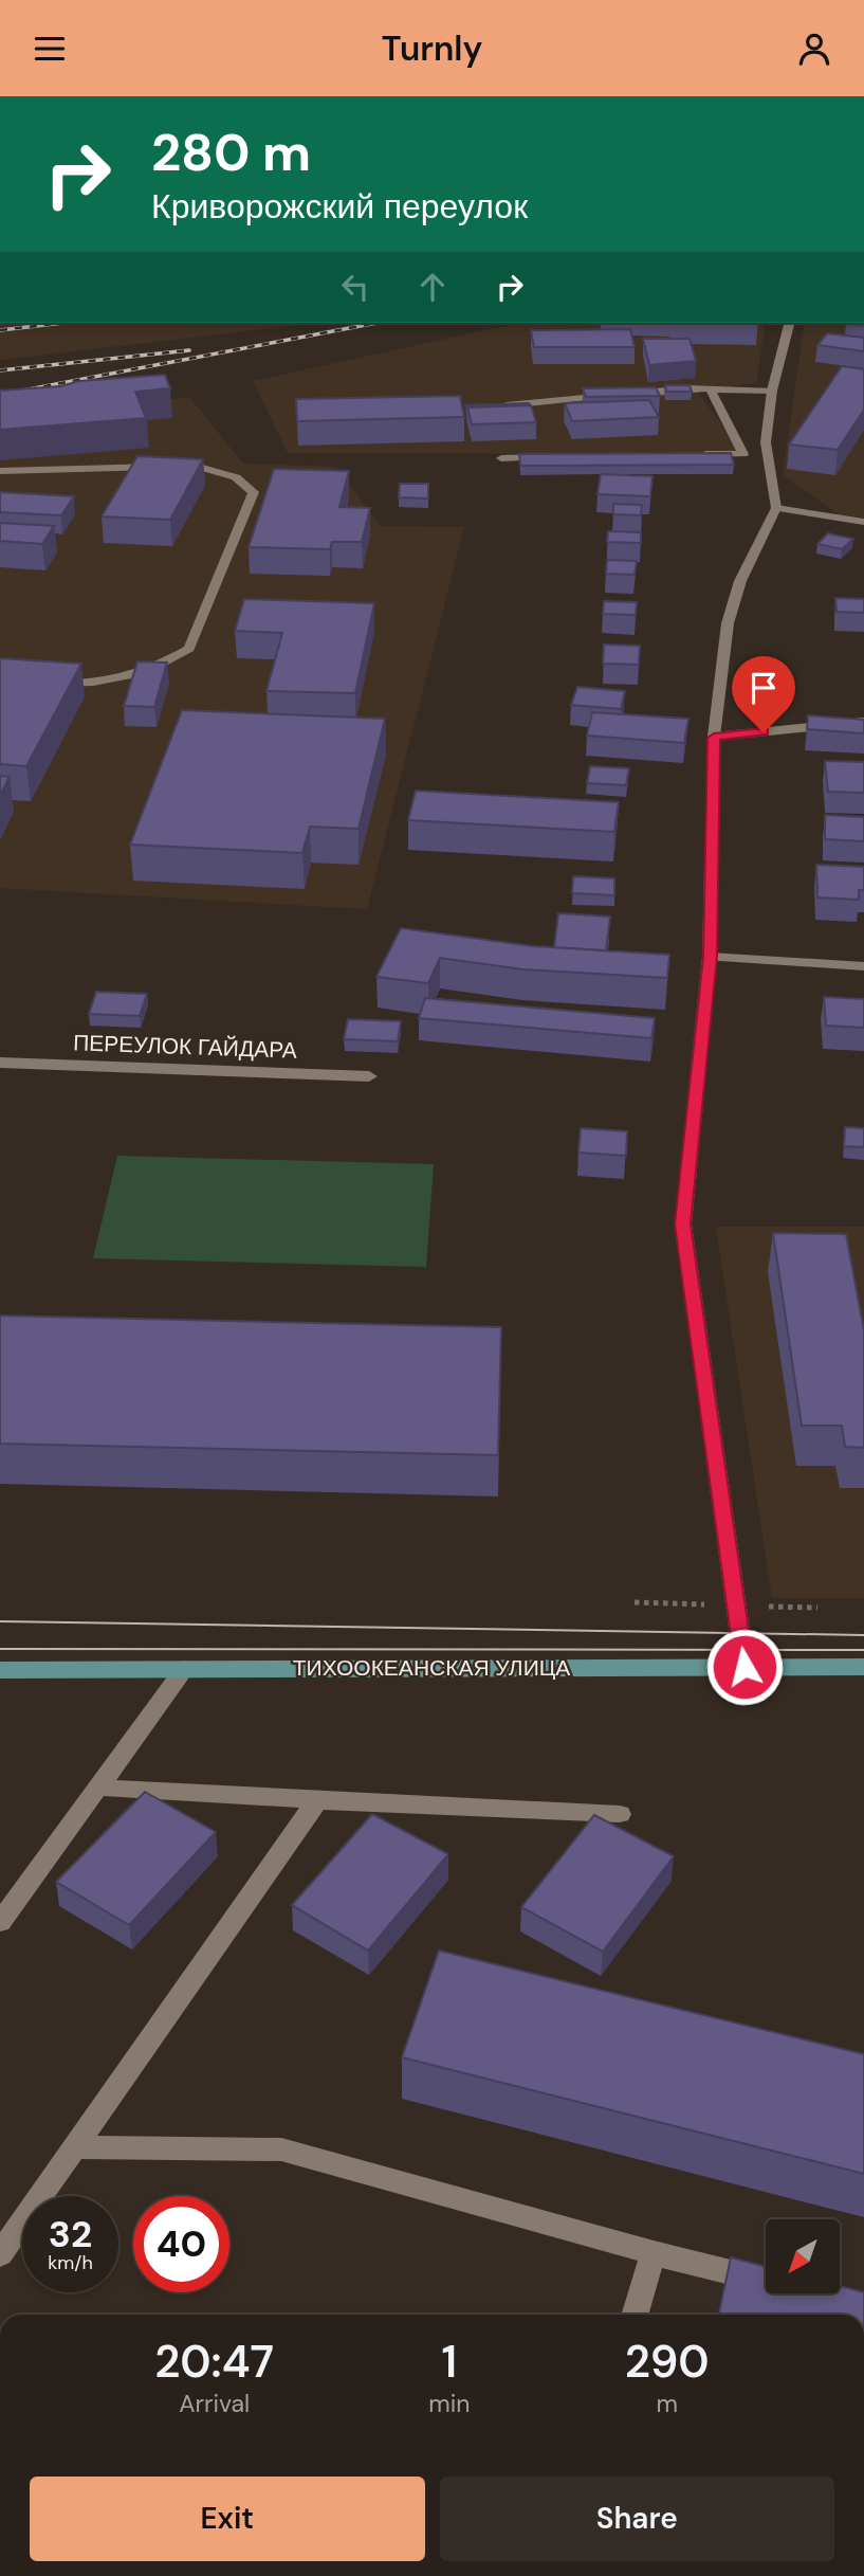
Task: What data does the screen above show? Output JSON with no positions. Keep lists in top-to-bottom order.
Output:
{
  "streets": {
    "main road": ["ТИХООКЕАНСКАЯ УЛИЦА"],
    "street": ["ПЕРЕУЛОК ГАЙДАРА"]
  },
  "north": "bottom left",
  "page": {
    "header": "Turnly",
    "turn": ["280 m", "Криворожский переулок"],
    "speed": "32 km/h",
    "limit": "40",
    "eta": [
      "20:47",
      "Arrival",
      "1",
      "min",
      "290",
      "m"
    ],
    "buttons": ["Exit", "Share"]
  }
}
